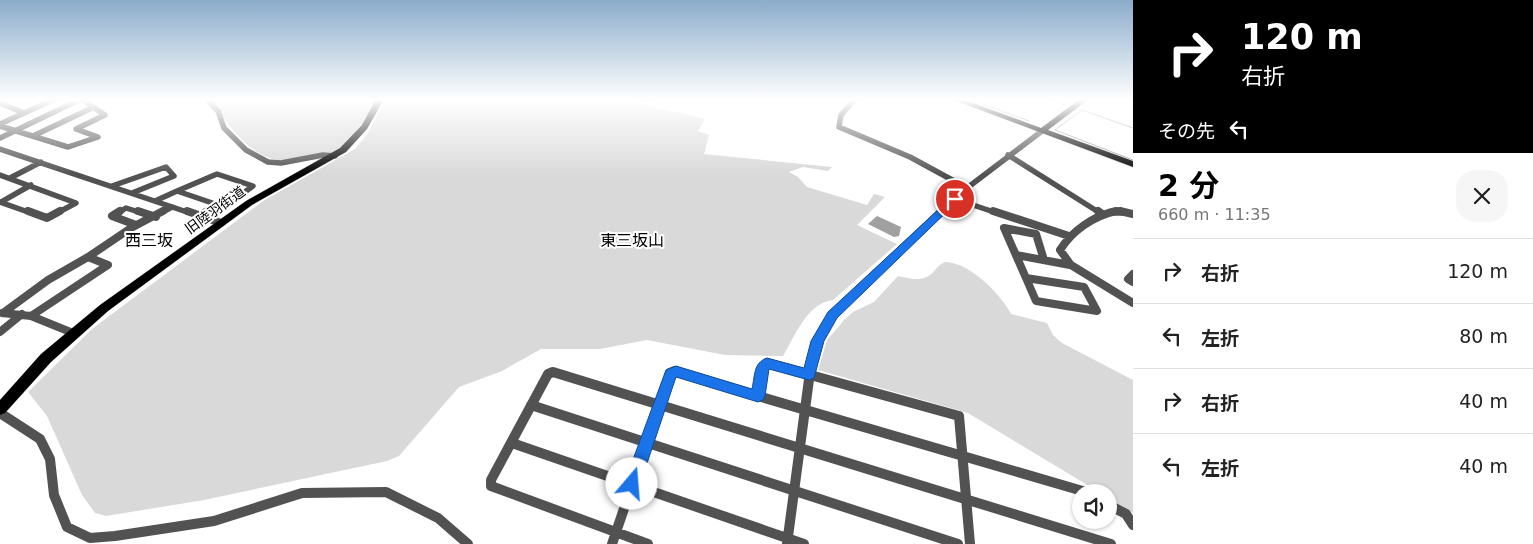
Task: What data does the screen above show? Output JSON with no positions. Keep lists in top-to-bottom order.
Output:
{
  "streets": {
    "highway": ["旧陸羽街道"]
  },
  "districts": ["西三坂", "東三坂山"],
  "page": {
    "turn": ["120 m", "右折"],
    "then": "その先",
    "heading": ["2 分", "660 m · 11:35"],
    "list": [
      {
        "name": "右折",
        "value": "120 m"
      },
      {
        "name": "左折",
        "value": "80 m"
      },
      {
        "name": "右折",
        "value": "40 m"
      },
      {
        "name": "左折",
        "value": "40 m"
      }
    ]
  }
}
